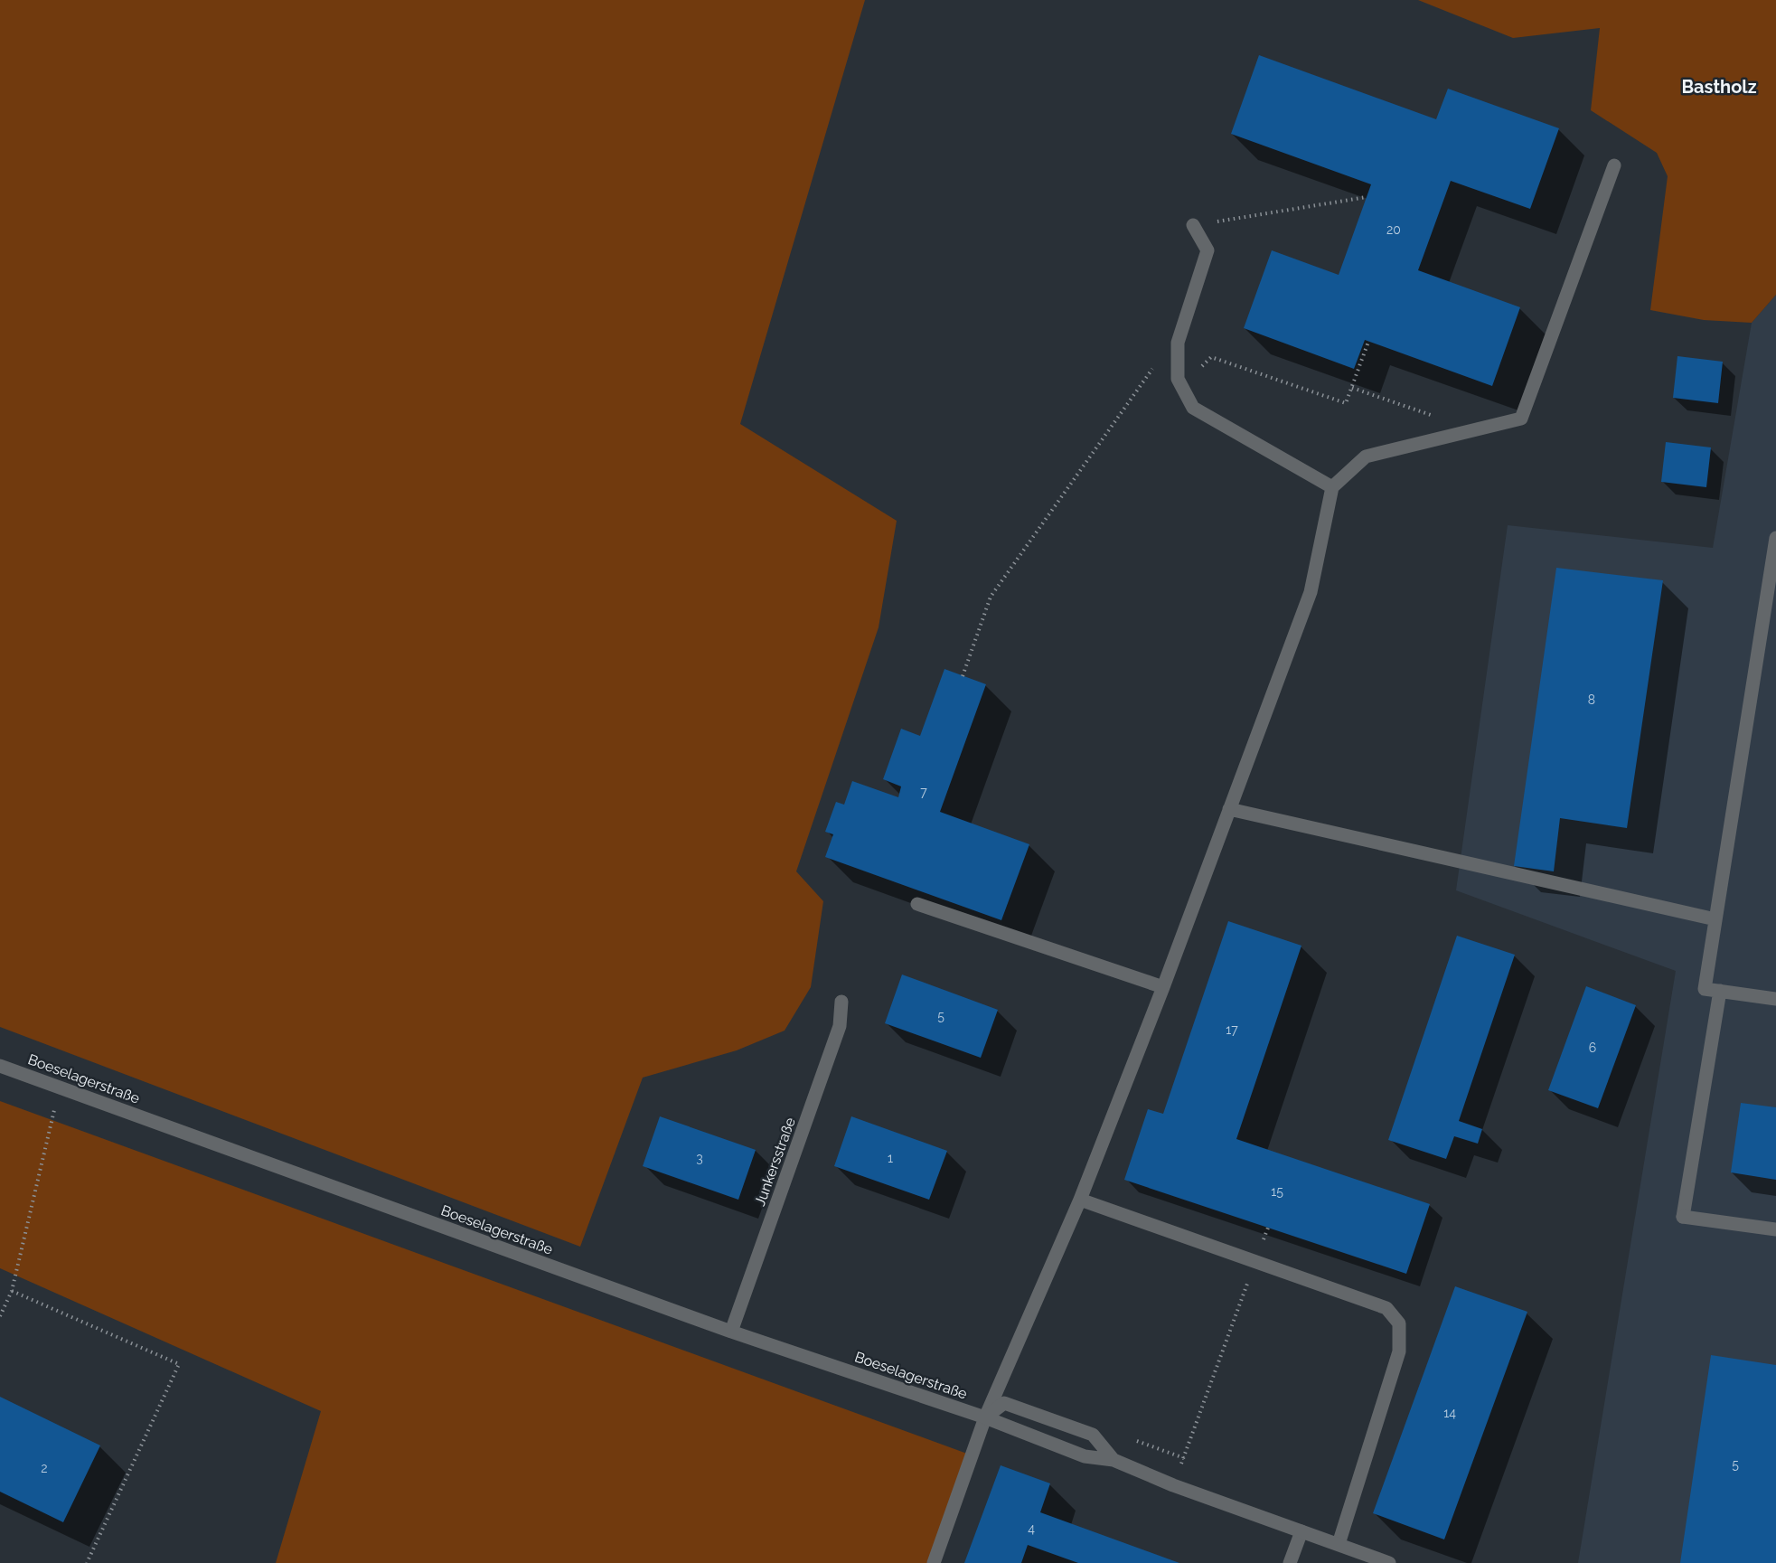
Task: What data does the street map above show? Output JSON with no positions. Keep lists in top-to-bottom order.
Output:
{
  "streets": {
    "street": ["Boeselagerstraße", "Junkersstraße"]
  },
  "crossings": [
    ["Boeselagerstraße", "Junkersstraße"]
  ],
  "districts": ["Bastholz"],
  "house_numbers": [
    "20",
    "8",
    "7",
    "5",
    "17",
    "6",
    "3",
    "1",
    "15",
    "14",
    "5",
    "2",
    "4"
  ]
}
